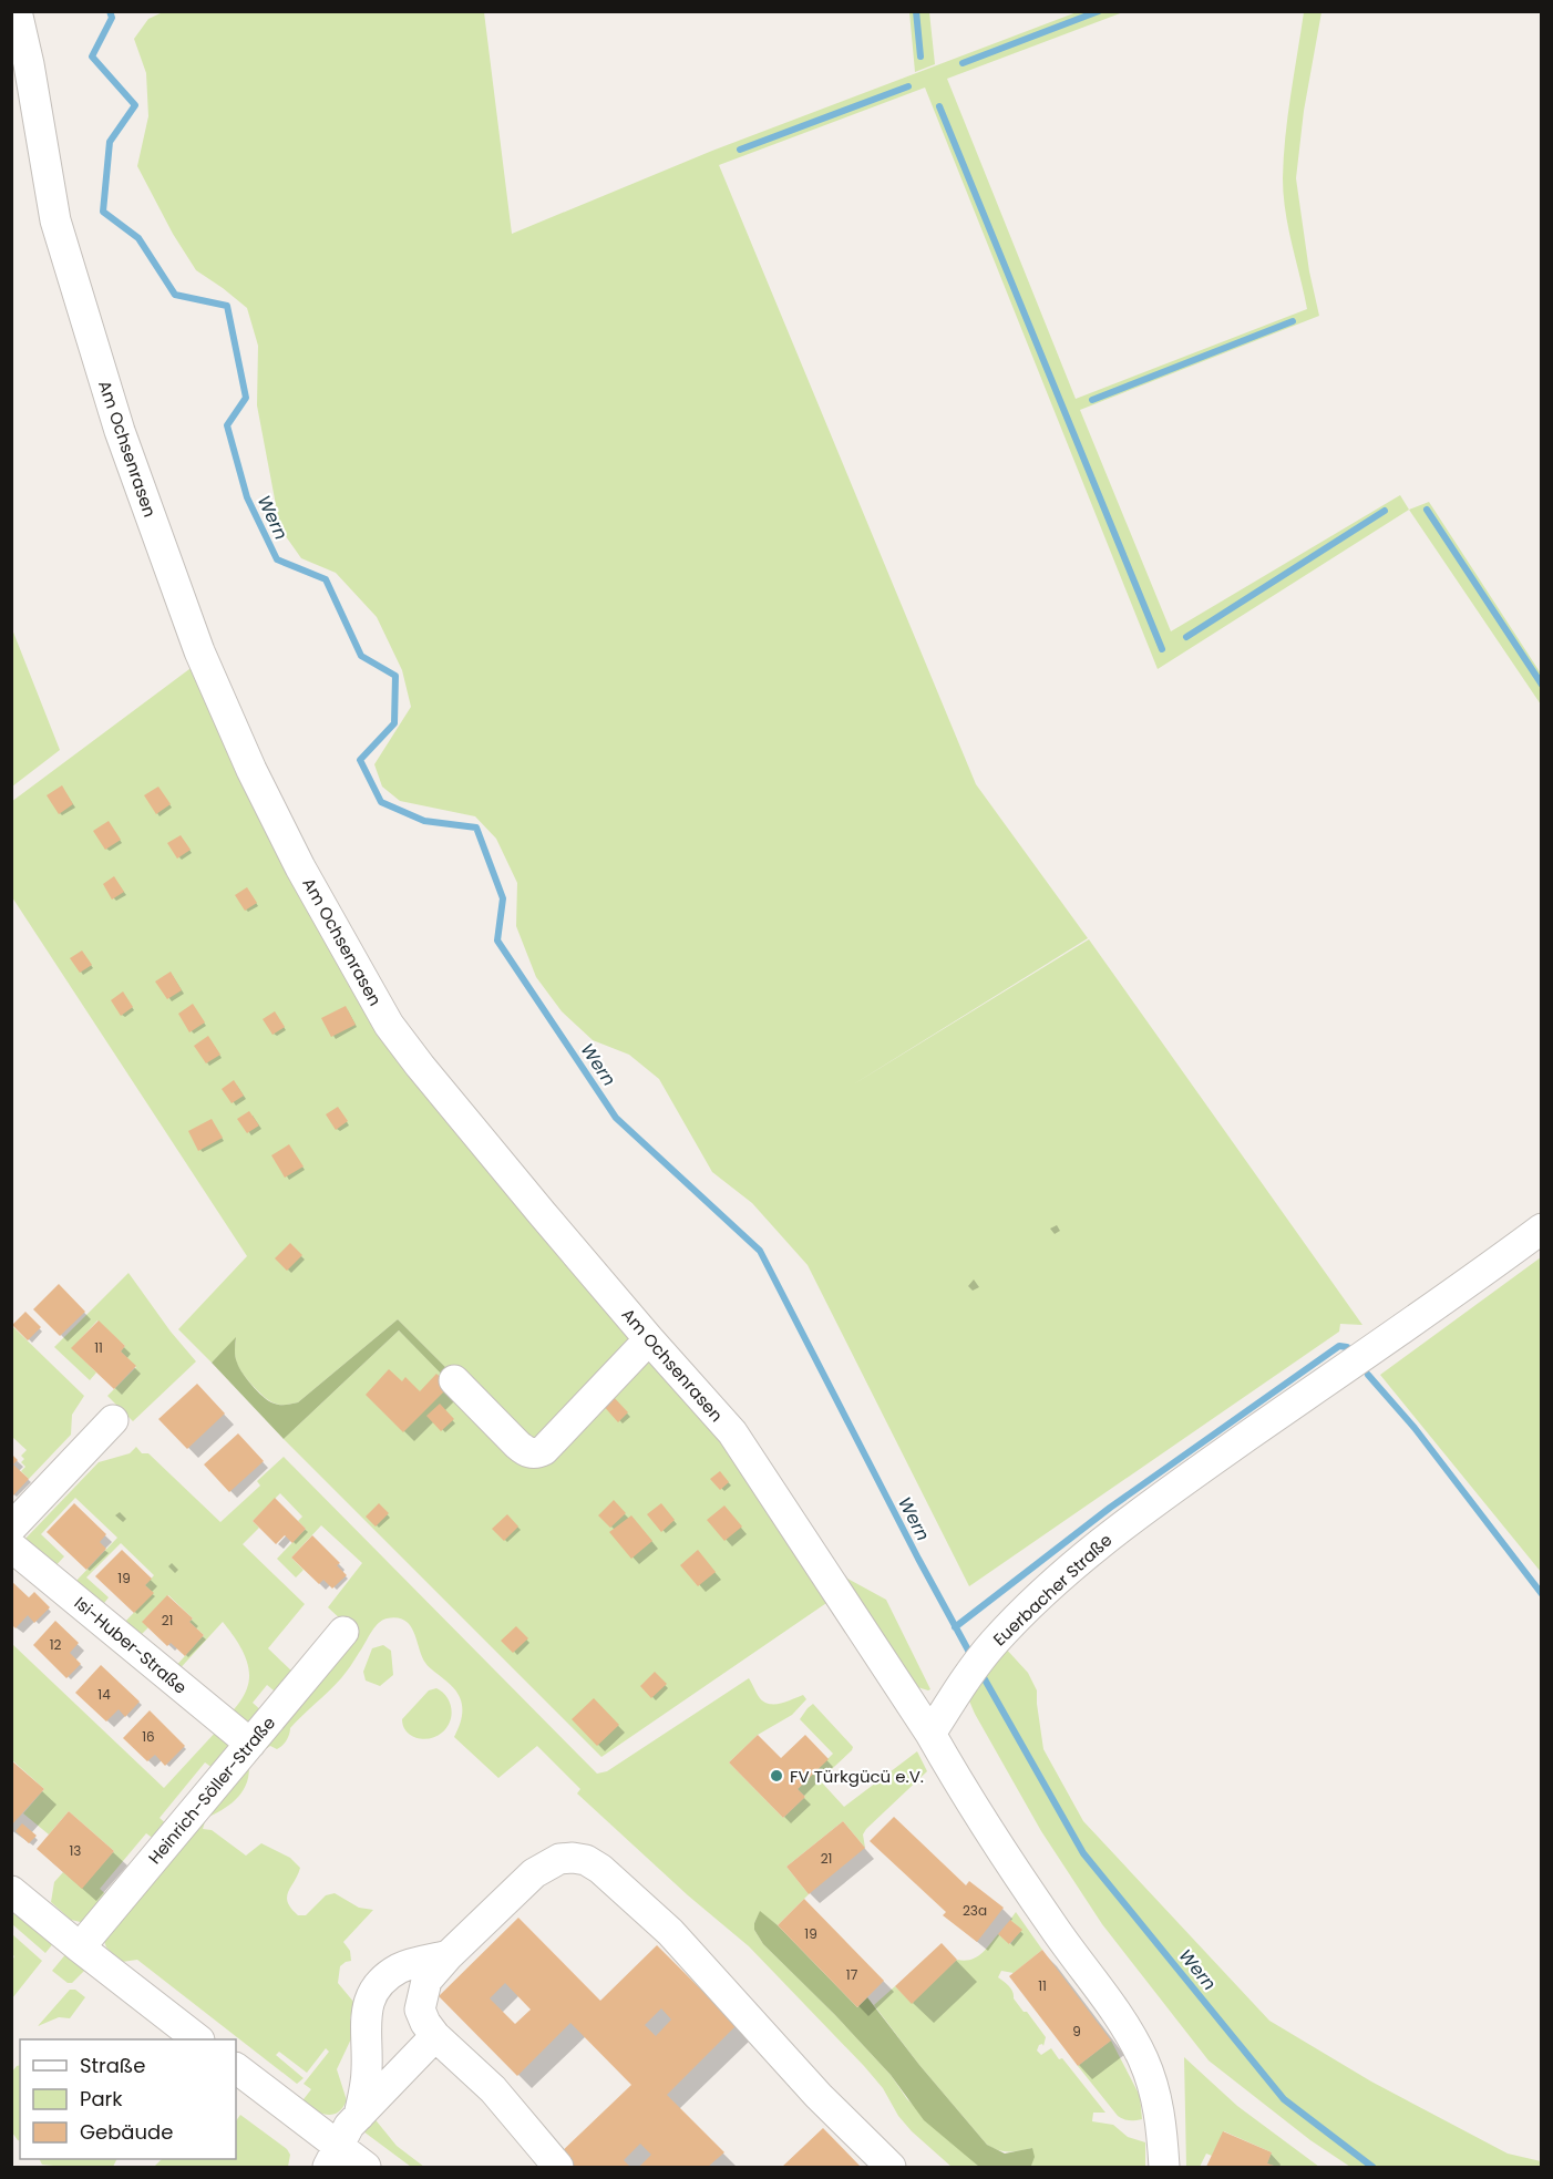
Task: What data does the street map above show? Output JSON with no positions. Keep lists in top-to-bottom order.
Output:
{
  "streets": {
    "street": [
      "Am Ochsenrasen",
      "Euerbacher Straße",
      "Isi-Huber-Straße",
      "Heinrich-Söller-Straße"
    ]
  },
  "crossings": [
    ["Am Ochsenrasen", "Euerbacher Straße"],
    ["Isi-Huber-Straße", "Heinrich-Söller-Straße"]
  ],
  "water": ["Wern"],
  "places": ["FV Türkgücü e.V."],
  "house_numbers": [
    "11",
    "19",
    "21",
    "12",
    "14",
    "16",
    "13",
    "21",
    "23a",
    "19",
    "17",
    "11",
    "9"
  ],
  "legend": ["Straße", "Park", "Gebäude"]
}
